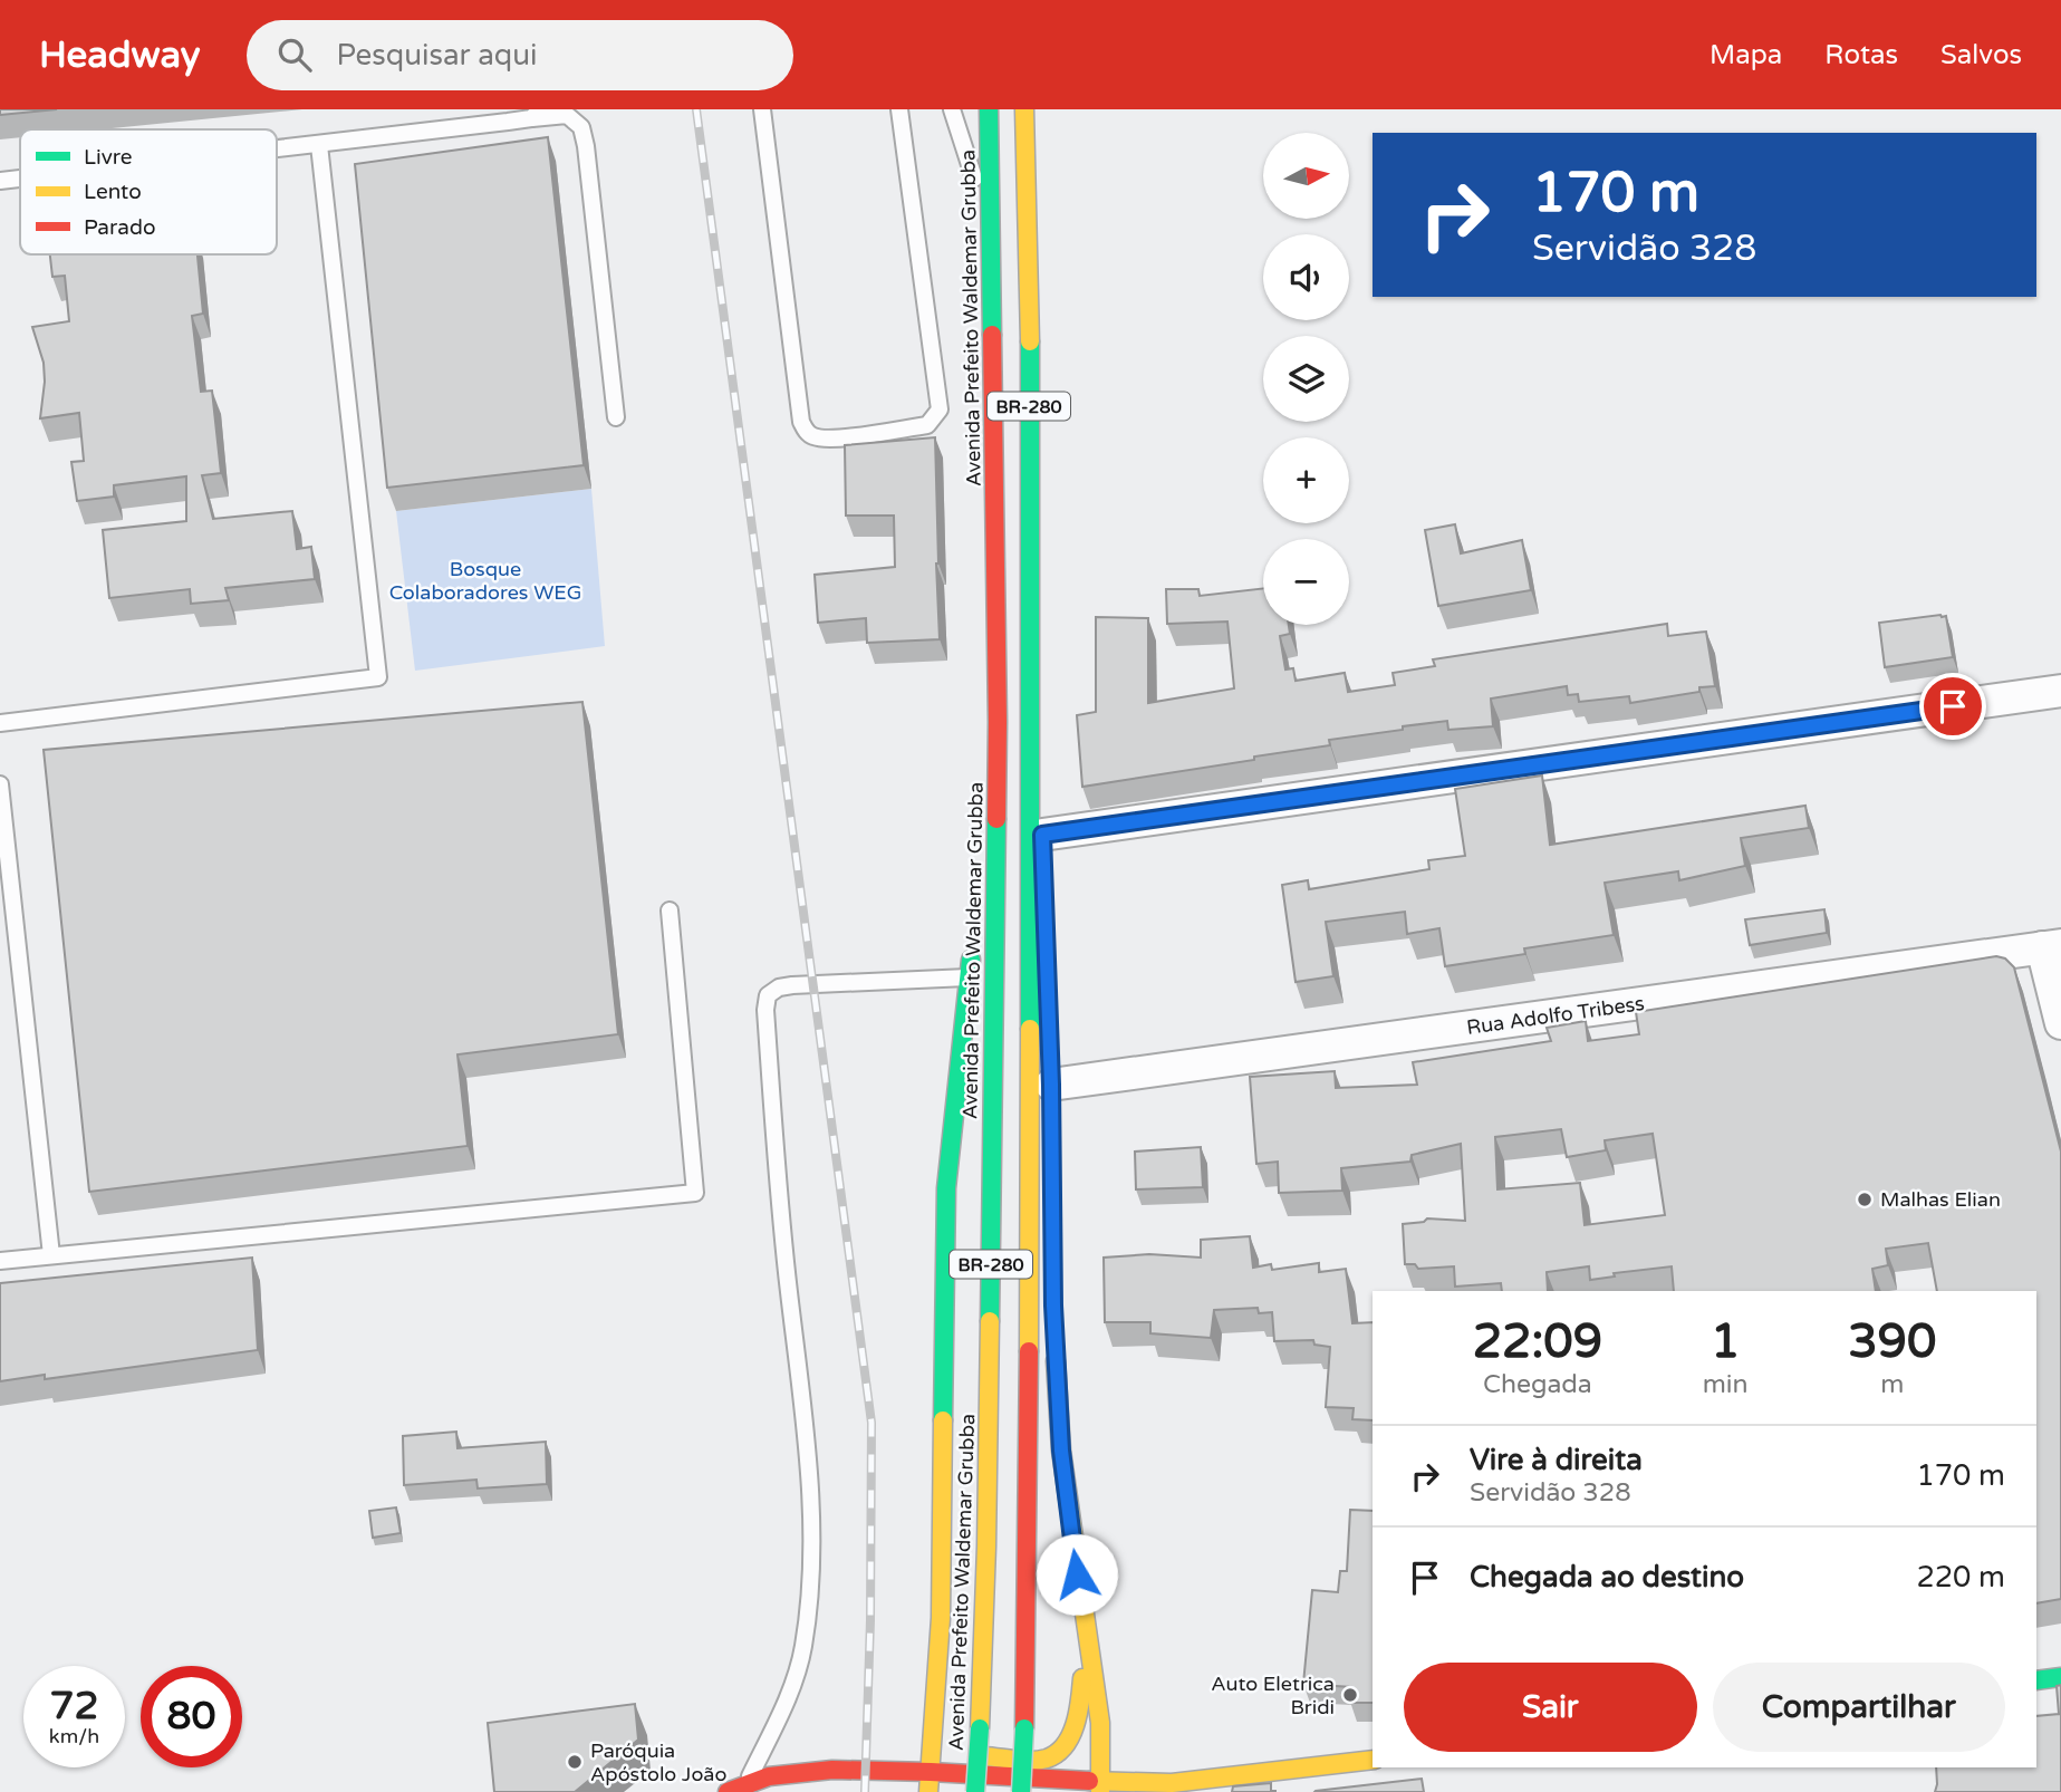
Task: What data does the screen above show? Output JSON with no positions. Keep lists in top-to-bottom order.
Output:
{
  "streets": {
    "main road": ["Avenida Prefeito Waldemar Grubba", "BR-280"],
    "street": ["Rua Adolfo Tribess"]
  },
  "parks": ["Bosque Colaboradores WEG"],
  "places": ["Malhas Elian", "Auto Eletrica Bridi", "Paróquia Apóstolo João"],
  "legend": ["Livre", "Lento", "Parado"],
  "north": "right",
  "page": {
    "header": "Headway",
    "search": "Pesquisar aqui",
    "nav": ["Mapa", "Rotas", "Salvos"],
    "map_buttons": ["+", "−"],
    "turn": ["170 m", "Servidão 328"],
    "eta": [
      "22:09",
      "Chegada",
      "1",
      "min",
      "390",
      "m"
    ],
    "list": [
      {
        "name": "Vire à direita",
        "note": "Servidão 328",
        "value": "170 m"
      },
      {
        "name": "Chegada ao destino",
        "value": "220 m"
      }
    ],
    "buttons": ["Sair", "Compartilhar"],
    "speed": "72 km/h",
    "limit": "80"
  }
}
